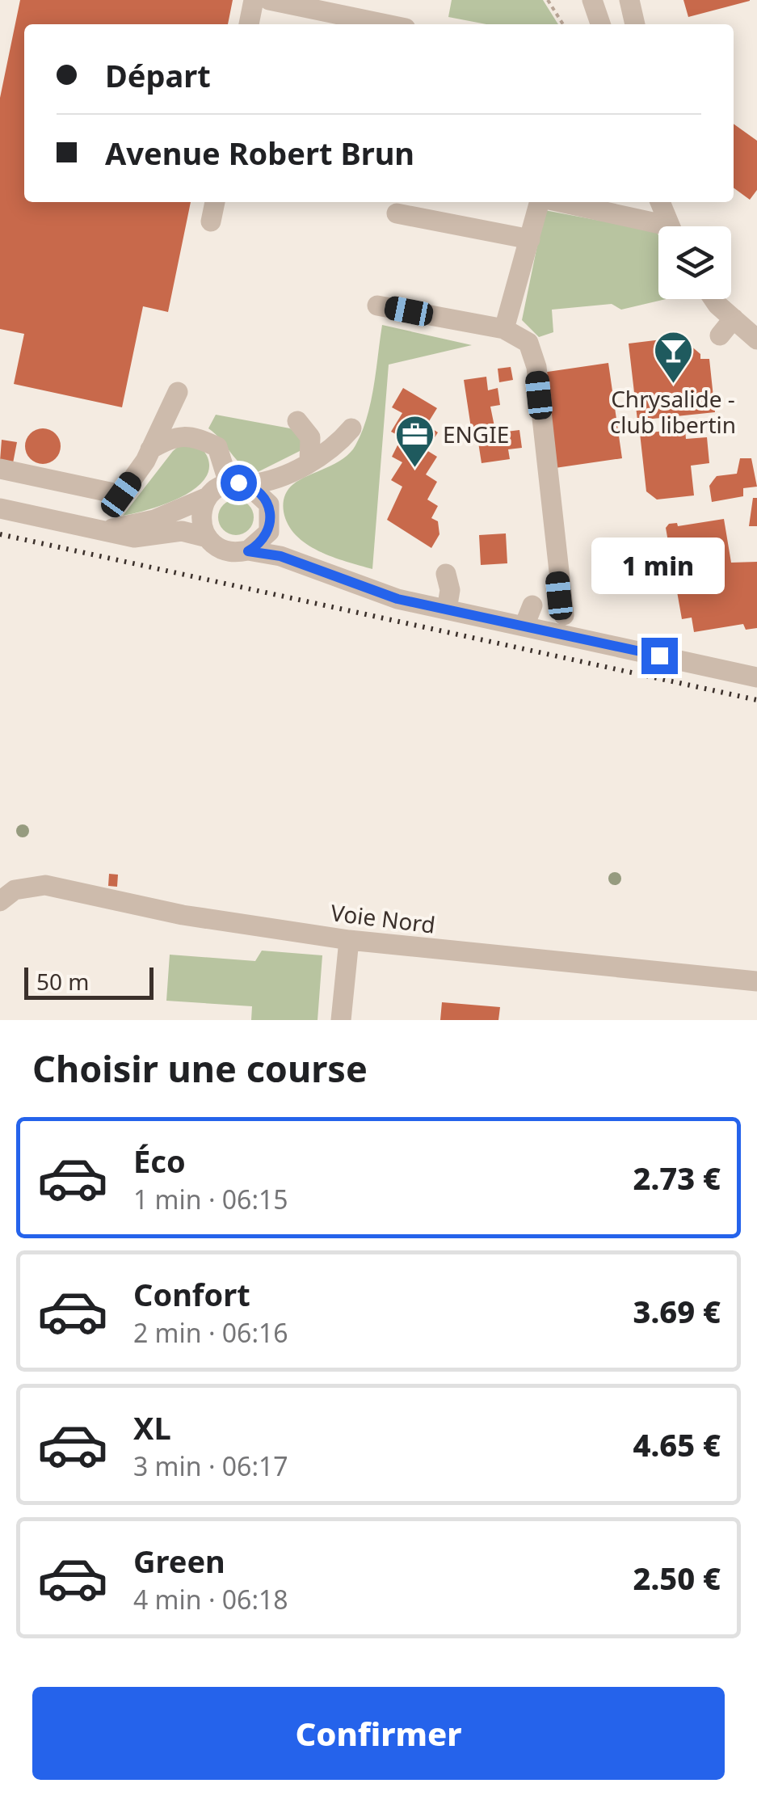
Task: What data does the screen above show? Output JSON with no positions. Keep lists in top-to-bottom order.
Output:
{
  "streets": {
    "street": ["Voie Nord"]
  },
  "places": {
    "bar": ["Chrysalide - club libertin"],
    "office": ["ENGIE"]
  },
  "scale_bar": "50 m",
  "page": {
    "banner": ["Départ", "Avenue Robert Brun"],
    "bubble": "1 min",
    "scale": "50 m",
    "heading": "Choisir une course",
    "list": [
      {
        "name": "Éco",
        "note": "1 min · 06:15",
        "value": "2.73 €"
      },
      {
        "name": "Confort",
        "note": "2 min · 06:16",
        "value": "3.69 €"
      },
      {
        "name": "XL",
        "note": "3 min · 06:17",
        "value": "4.65 €"
      },
      {
        "name": "Green",
        "note": "4 min · 06:18",
        "value": "2.50 €"
      }
    ],
    "buttons": "Confirmer"
  }
}
